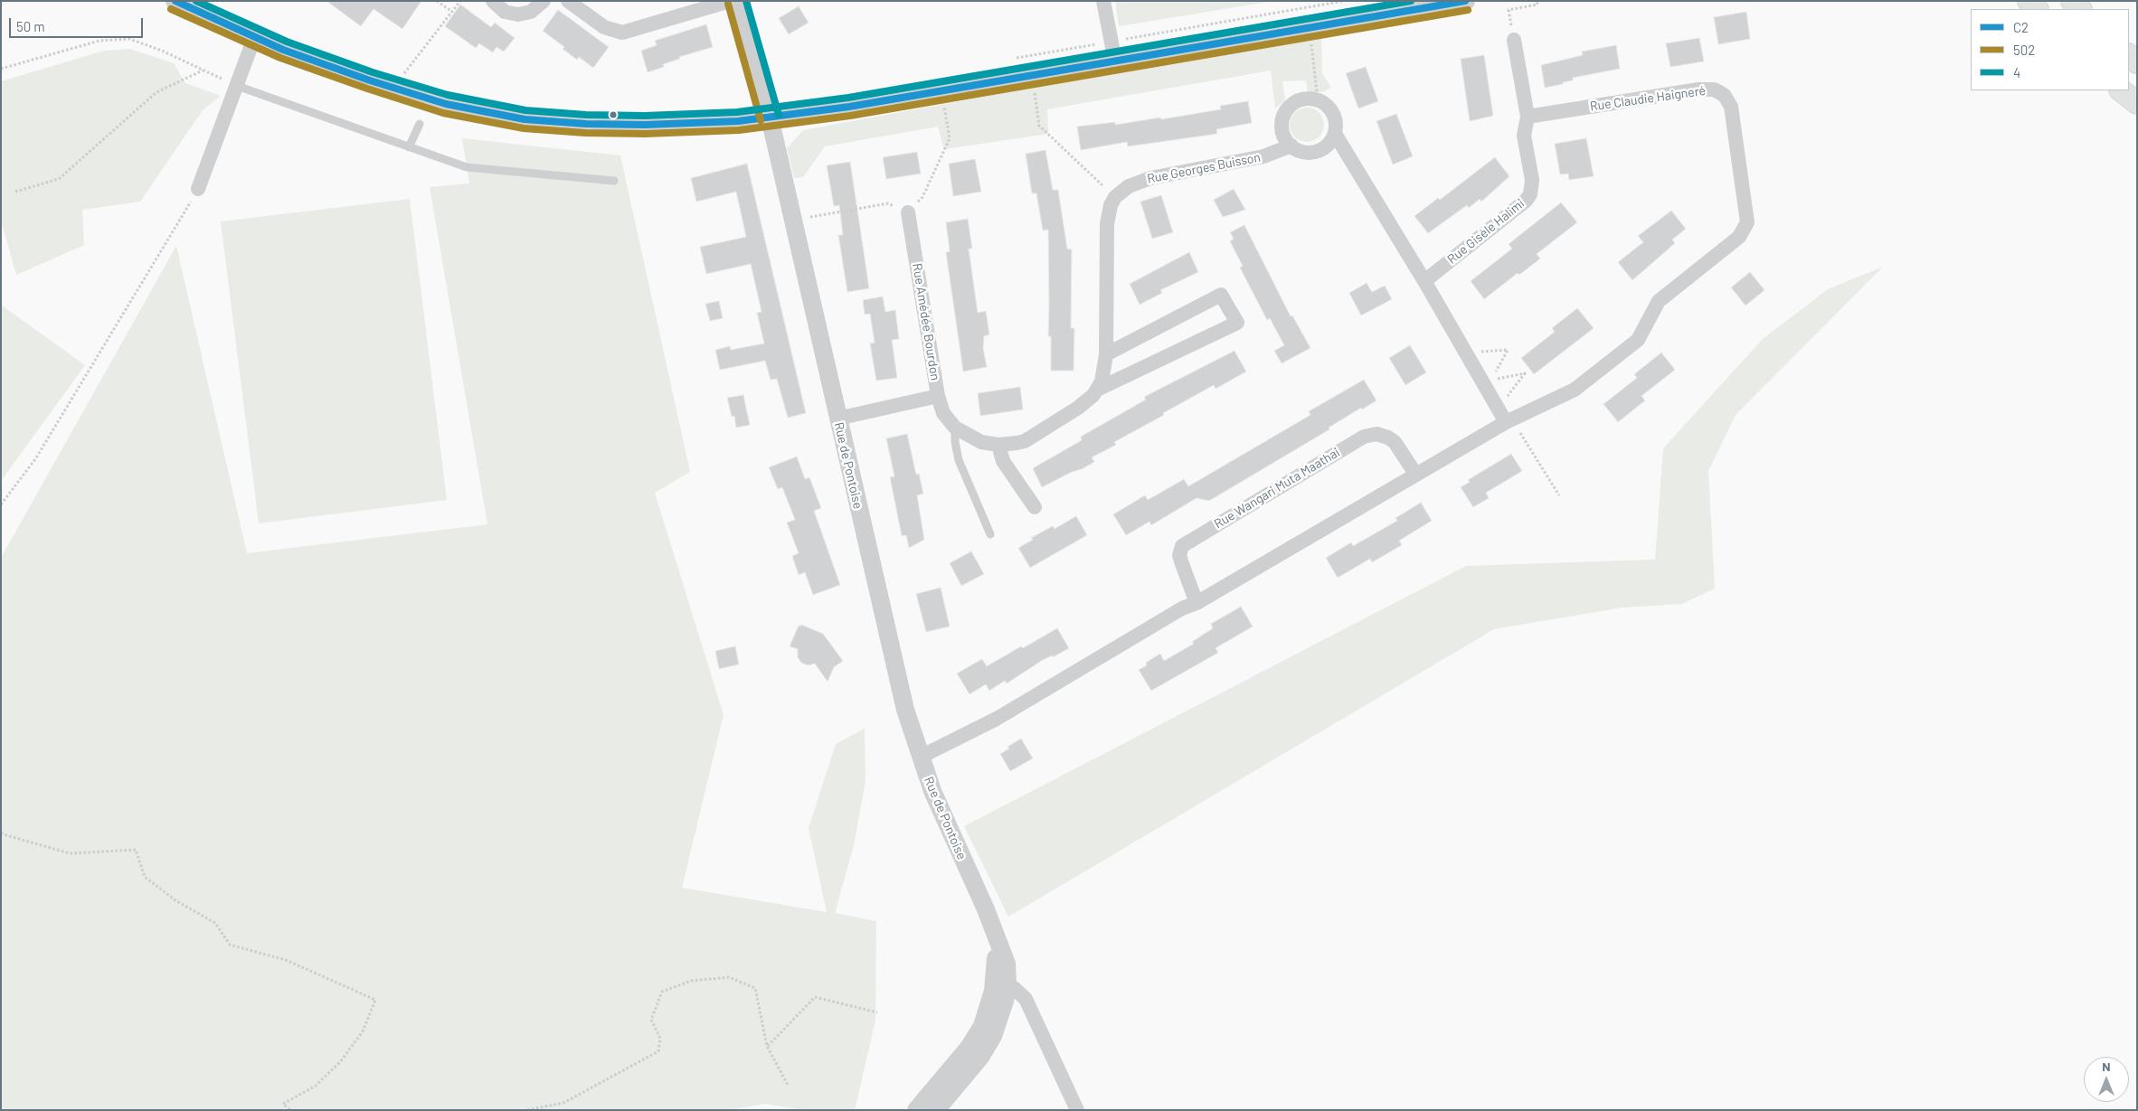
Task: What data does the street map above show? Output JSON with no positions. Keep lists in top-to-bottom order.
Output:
{
  "streets": {
    "street": [
      "Rue Claudie Haigneré",
      "Rue Georges Buisson",
      "Rue Gisèle Halimi",
      "Rue Amédée Bourdon",
      "Rue de Pontoise",
      "Rue Wangari Muta Maathai"
    ]
  },
  "crossings": [
    ["Rue Claudie Haigneré", "Rue Gisèle Halimi"]
  ],
  "lines": ["transit line C2", "transit line 4", "transit line 502"],
  "legend": ["C2", "502", "4"],
  "scale_bar": "50 m",
  "north": "top"
}
